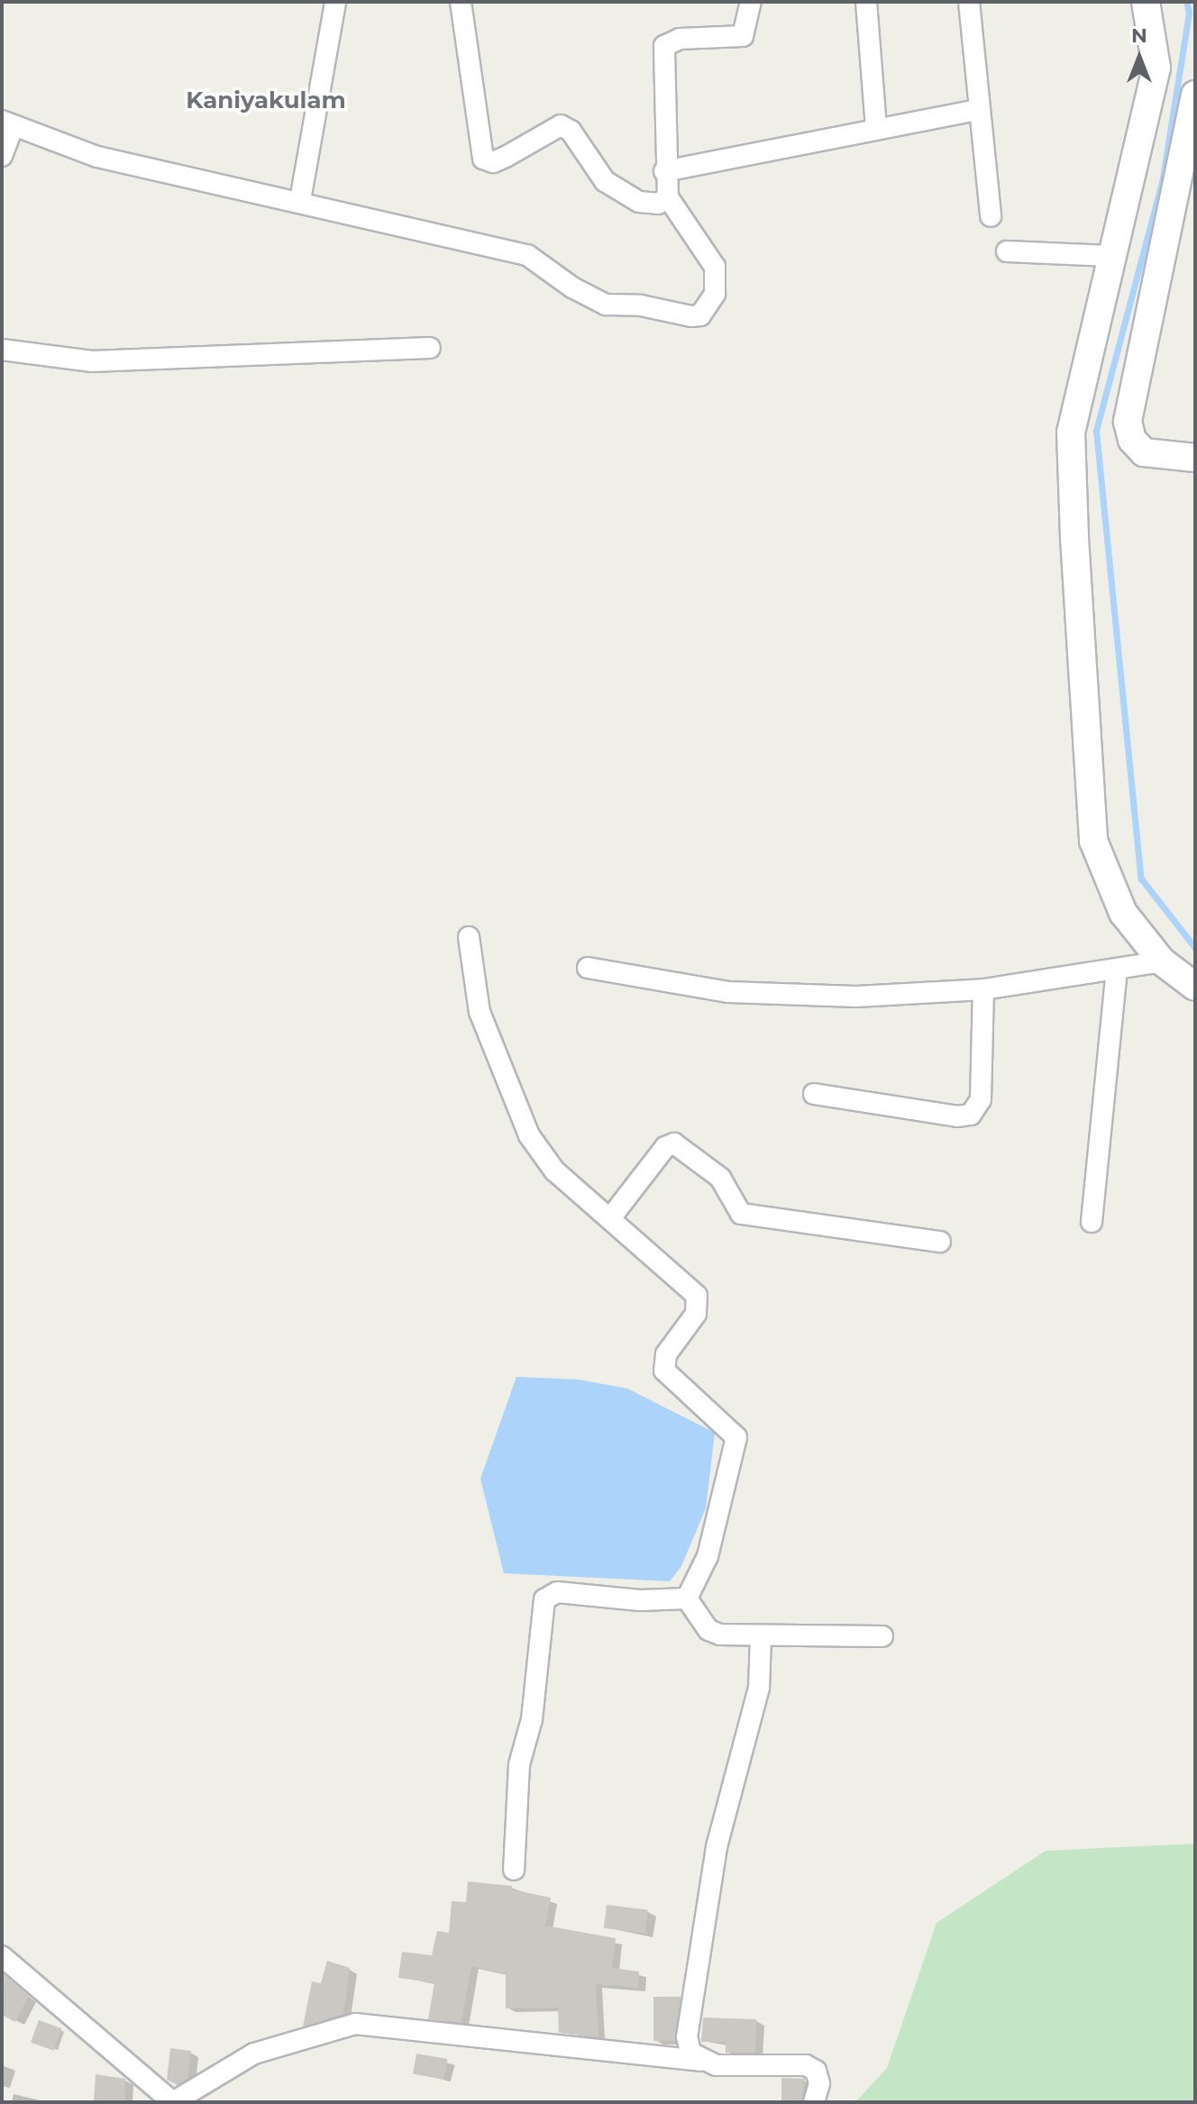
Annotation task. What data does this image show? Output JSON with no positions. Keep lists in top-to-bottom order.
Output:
{
  "districts": ["Kaniyakulam"],
  "north": "top"
}
